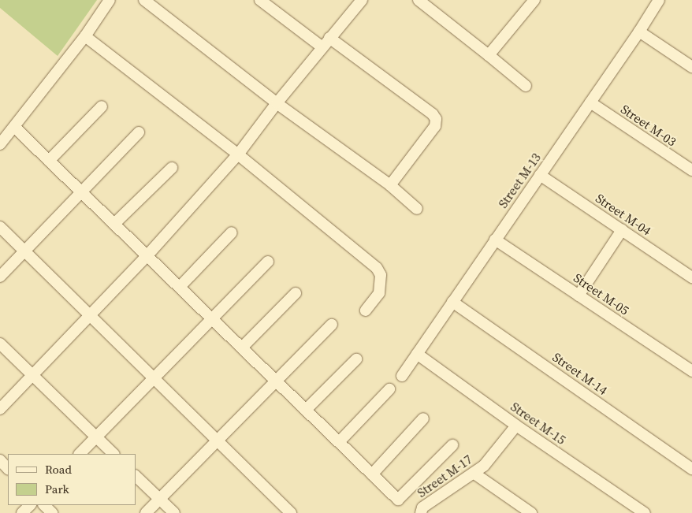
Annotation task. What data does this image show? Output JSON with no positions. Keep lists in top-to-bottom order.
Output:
{
  "streets": {
    "street": [
      "Street M-03",
      "Street M-13",
      "Street M-04",
      "Street M-05",
      "Street M-14",
      "Street M-15",
      "Street M-17"
    ]
  },
  "crossings": [
    ["Street M-03", "Street M-13"],
    ["Street M-13", "Street M-04"],
    ["Street M-13", "Street M-05"],
    ["Street M-13", "Street M-14"],
    ["Street M-13", "Street M-15"],
    ["Street M-15", "Street M-17"]
  ],
  "legend": ["Road", "Park"]
}
